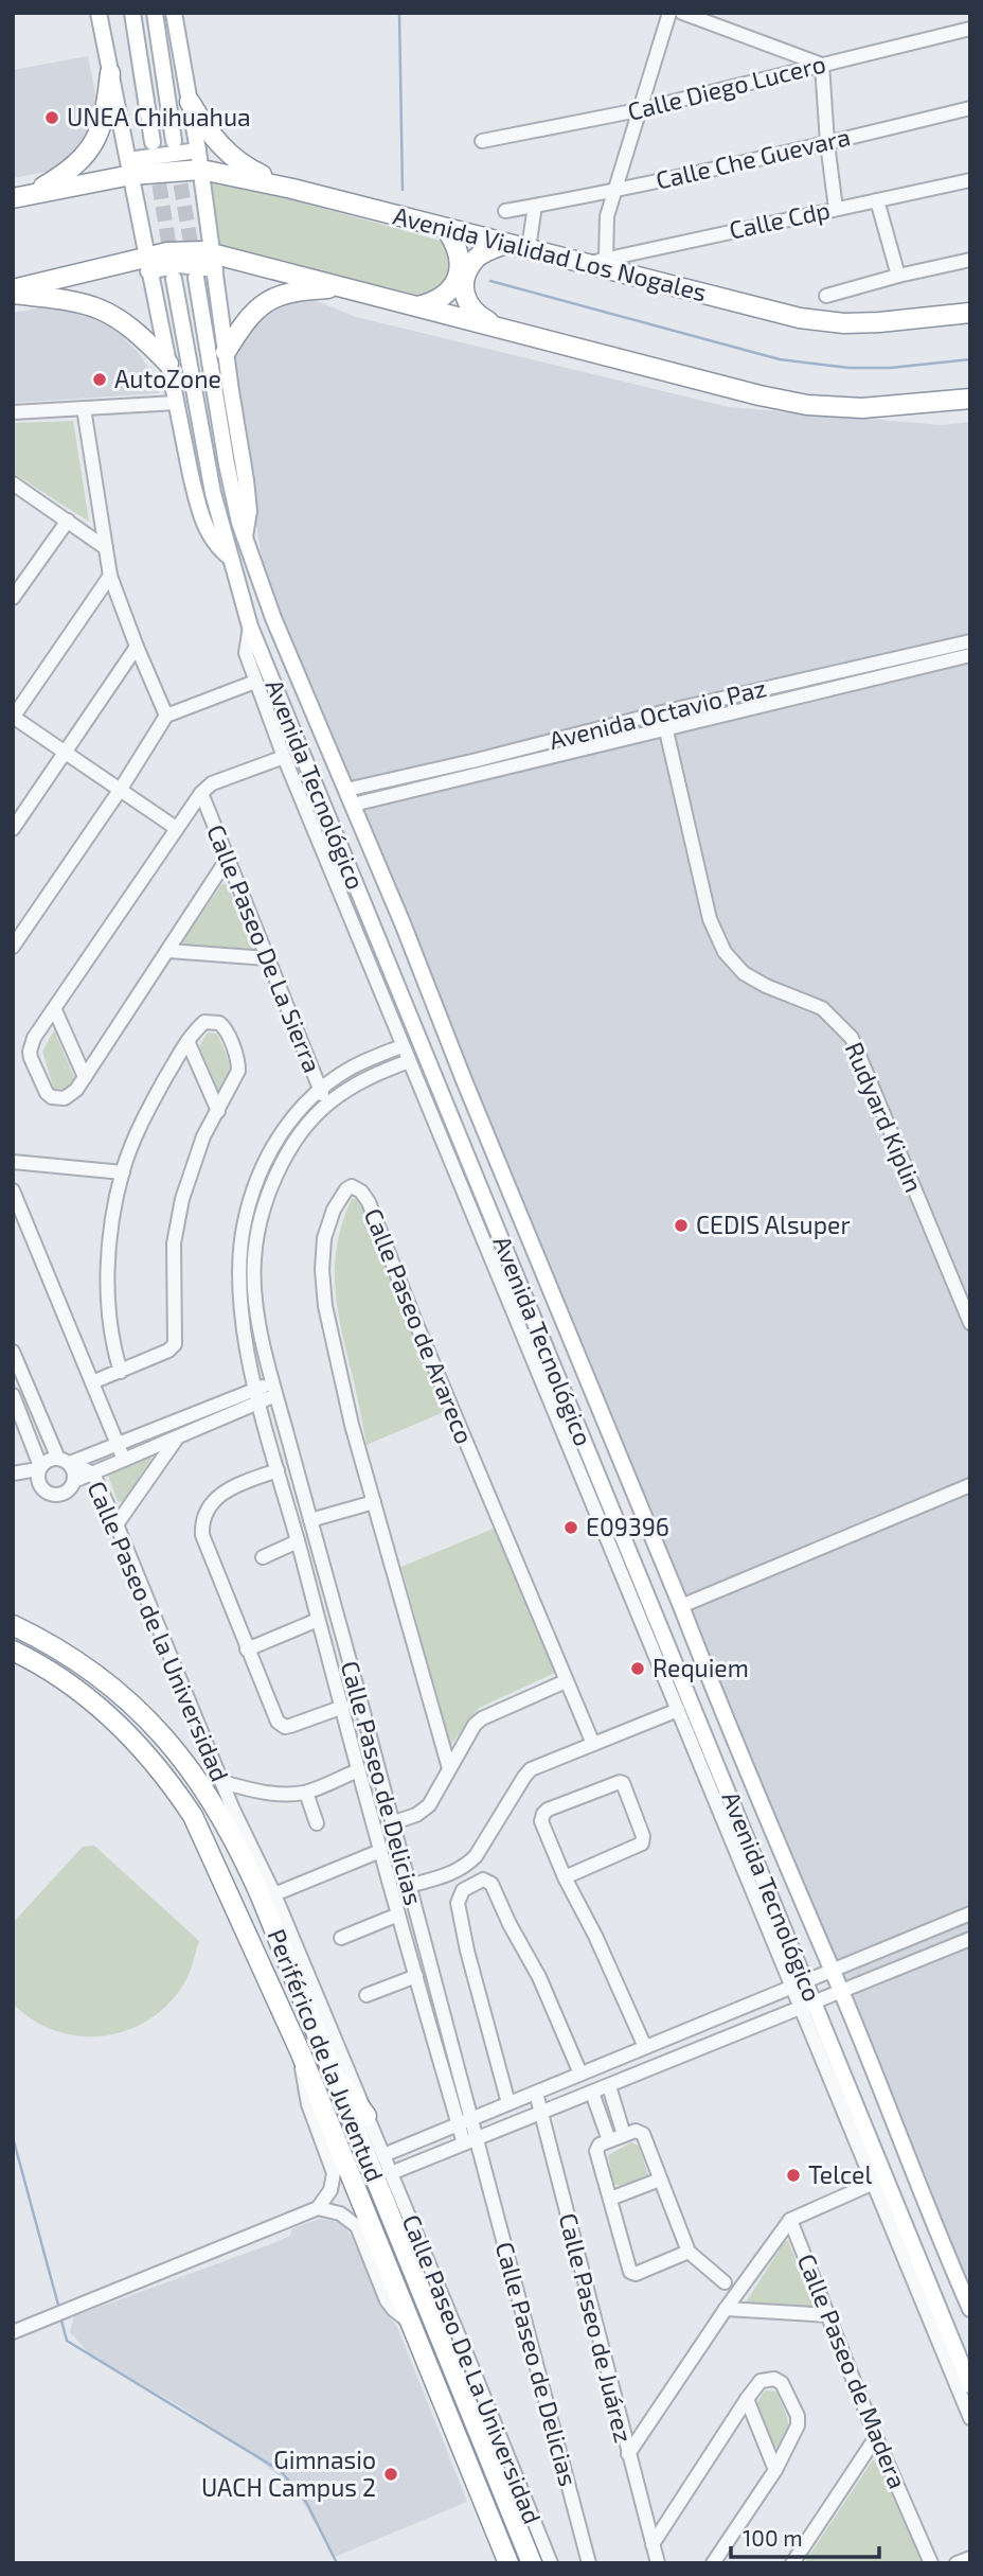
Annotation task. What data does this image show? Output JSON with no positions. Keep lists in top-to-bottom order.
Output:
{
  "streets": {
    "highway": ["Avenida Vialidad Los Nogales", "Periférico de la Juventud"],
    "main road": ["Avenida Tecnológico"],
    "street": [
      "Calle Diego Lucero",
      "Calle Che Guevara",
      "Calle Cdp",
      "Avenida Octavio Paz",
      "Calle Paseo De La Sierra",
      "Rudyard Kiplin",
      "Calle Paseo de Arareco",
      "Calle Paseo de la Universidad",
      "Calle Paseo de Delicias",
      "Calle Paseo de Juárez",
      "Calle Paseo De La Universidad",
      "Calle Paseo de Madera"
    ]
  },
  "crossings": [
    ["Calle Cdp", "Avenida Vialidad Los Nogales"],
    ["Avenida Octavio Paz", "Avenida Tecnológico"],
    ["Avenida Octavio Paz", "Rudyard Kiplin"],
    ["Calle Paseo De La Sierra", "Calle Paseo de Delicias"],
    ["Calle Paseo de la Universidad", "Calle Paseo De La Universidad"]
  ],
  "places": [
    "UNEA Chihuahua",
    "AutoZone",
    "CEDIS Alsuper",
    "E09396",
    "Requiem",
    "Telcel",
    "Gimnasio UACH Campus 2"
  ],
  "scale_bar": "100 m"
}
